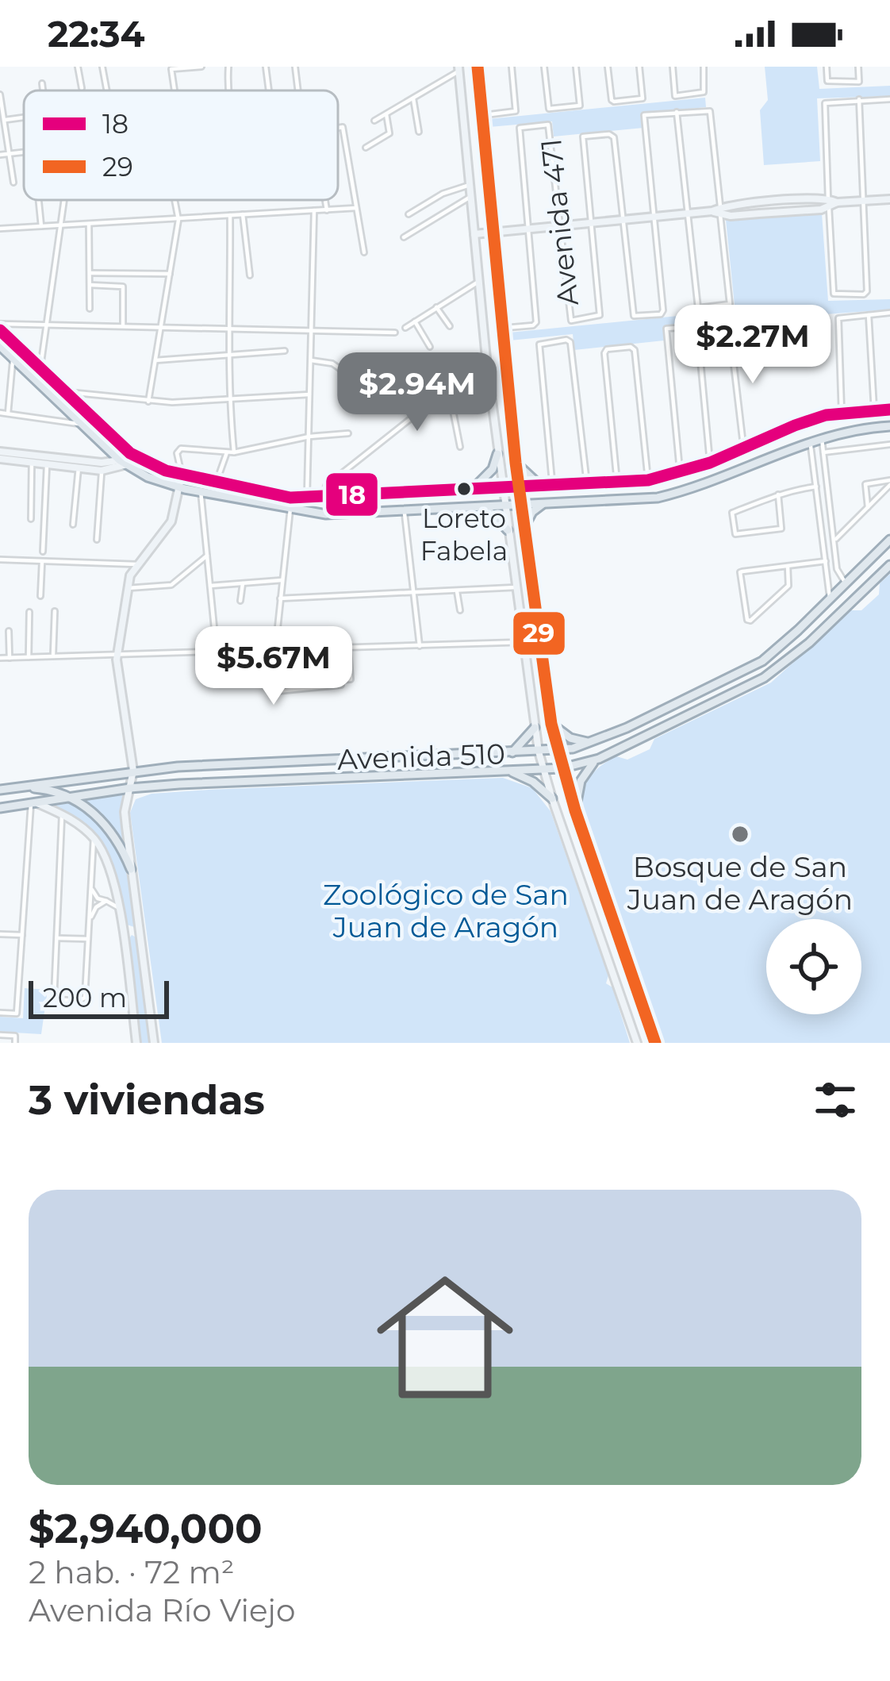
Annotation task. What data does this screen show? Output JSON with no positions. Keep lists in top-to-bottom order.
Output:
{
  "streets": {
    "main road": ["Avenida 510"],
    "street": ["Avenida 471"]
  },
  "parks": ["Zoológico de San Juan de Aragón"],
  "places": ["Loreto Fabela", "Bosque de San Juan de Aragón"],
  "lines": ["transit line 29", "transit line 18"],
  "legend": ["18", "29"],
  "scale_bar": "200 m",
  "page": {
    "status": "22:34",
    "price": ["$2.27M", "$2.94M", "$5.67M"],
    "scale": "200 m",
    "heading": "3 viviendas",
    "list": [
      {
        "name": "$2,940,000",
        "note": "2 hab. · 72 m² · Avenida Río Viejo"
      }
    ]
  }
}
